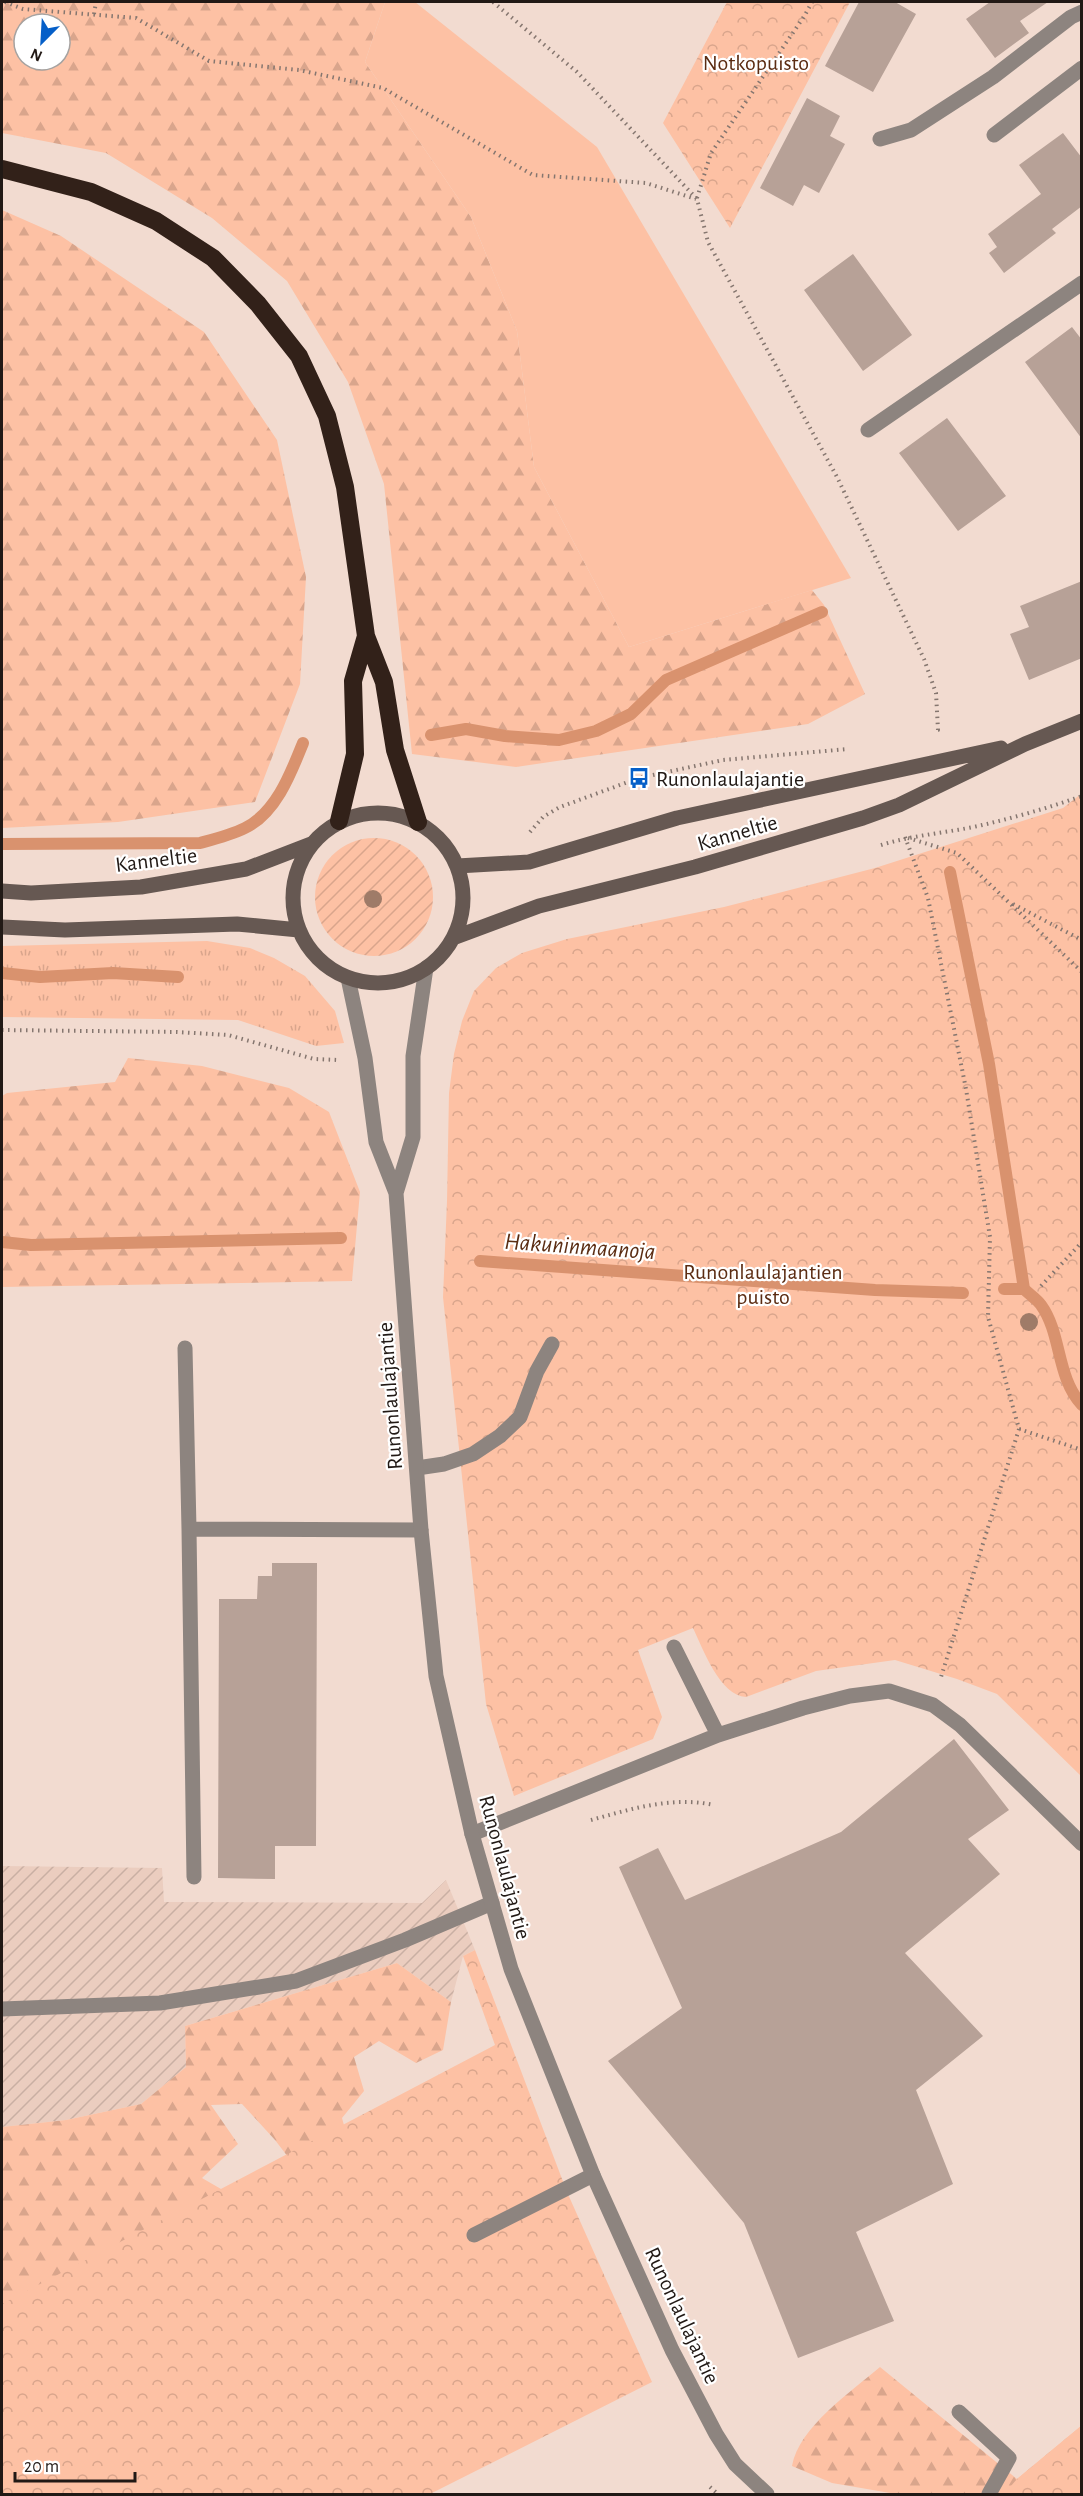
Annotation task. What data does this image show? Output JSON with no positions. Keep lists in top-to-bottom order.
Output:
{
  "streets": {
    "main road": ["Kanneltie"],
    "street": ["Runonlaulajantie"]
  },
  "crossings": [
    ["Kanneltie", "Runonlaulajantie"]
  ],
  "water": ["Hakuninmaanoja"],
  "parks": ["Notkopuisto", "Runonlaulajantien puisto"],
  "places": {
    "bus stop": ["Runonlaulajantie"]
  },
  "scale_bar": "20 m",
  "north": "bottom left"
}
